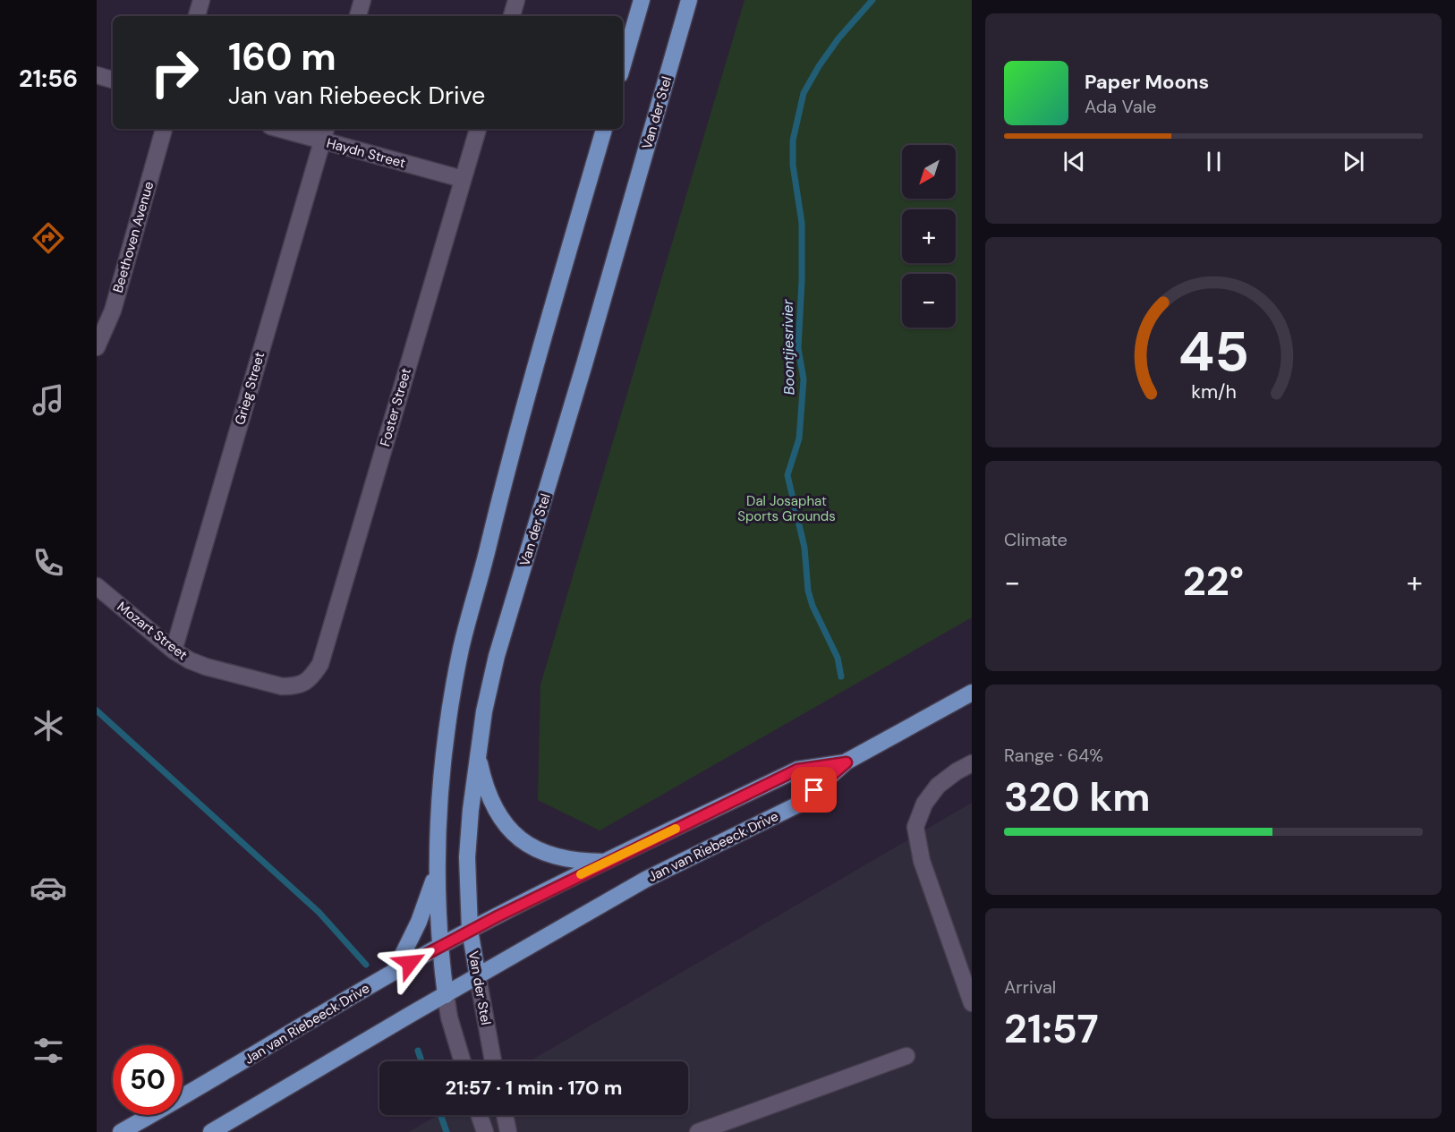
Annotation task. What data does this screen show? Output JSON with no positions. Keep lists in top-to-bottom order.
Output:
{
  "streets": {
    "main road": ["Van der Stel", "Jan van Riebeeck Drive"],
    "street": [
      "Haydn Street",
      "Beethoven Avenue",
      "Grieg Street",
      "Foster Street",
      "Mozart Street"
    ]
  },
  "crossings": [
    ["Van der Stel", "Jan van Riebeeck Drive"],
    ["Haydn Street", "Grieg Street"],
    ["Haydn Street", "Foster Street"],
    ["Grieg Street", "Mozart Street"],
    ["Foster Street", "Mozart Street"]
  ],
  "water": ["Boontjiesrivier"],
  "parks": ["Dal Josaphat Sports Grounds"],
  "north": "bottom left",
  "page": {
    "tabs": "21:56",
    "turn": ["160 m", "Jan van Riebeeck Drive"],
    "song": ["Paper Moons", "Ada Vale"],
    "map_buttons": ["+", "−"],
    "tile": [
      "Climate",
      ["Range · 64%", "320 km"],
      ["Arrival", "21:57"]
    ],
    "heat": ["−", "22°", "+"],
    "limit": "50",
    "trip": "21:57 · 1 min · 170 m",
    "gauge": ["45", "km/h"]
  }
}
